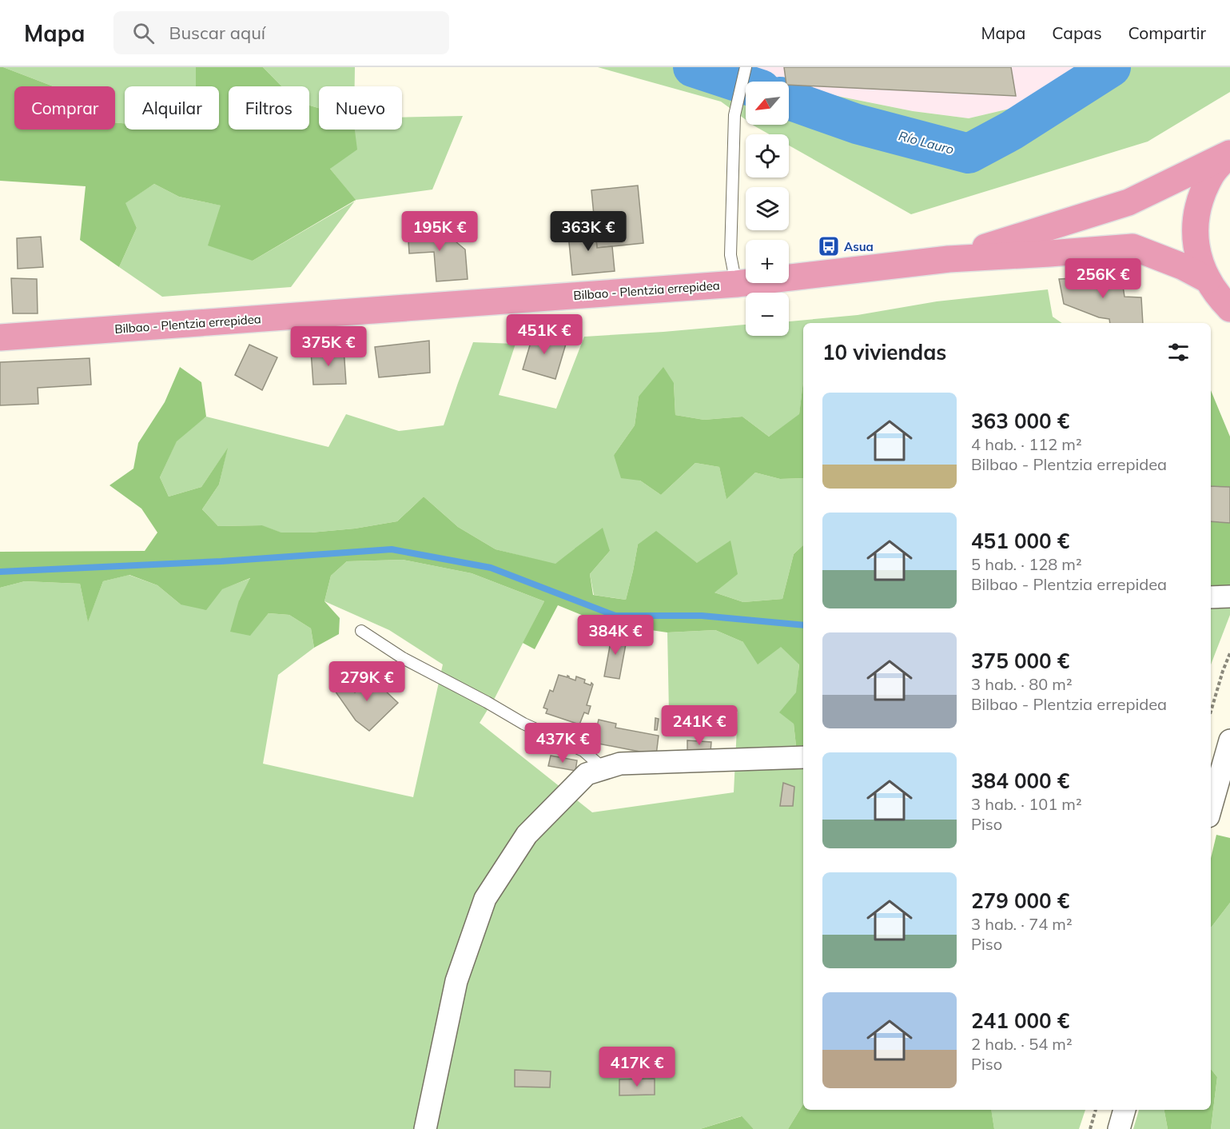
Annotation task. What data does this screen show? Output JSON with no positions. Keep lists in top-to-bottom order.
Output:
{
  "streets": {
    "main road": ["Bilbao - Plentzia errepidea"]
  },
  "water": ["Río Lauro"],
  "places": {
    "bus stop": ["Asua"]
  },
  "north": "bottom left",
  "page": {
    "header": "Mapa",
    "search": "Buscar aquí",
    "nav": ["Mapa", "Capas", "Compartir"],
    "map_buttons": ["+", "−"],
    "chip": [
      "Comprar",
      "Alquilar",
      "Filtros",
      "Nuevo"
    ],
    "price": [
      "195K €",
      "363K €",
      "256K €",
      "451K €",
      "375K €",
      "384K €",
      "279K €",
      "241K €",
      "437K €",
      "417K €"
    ],
    "heading": "10 viviendas",
    "list": [
      {
        "name": "363 000 €",
        "note": "4 hab. · 112 m² · Bilbao - Plentzia errepidea"
      },
      {
        "name": "451 000 €",
        "note": "5 hab. · 128 m² · Bilbao - Plentzia errepidea"
      },
      {
        "name": "375 000 €",
        "note": "3 hab. · 80 m² · Bilbao - Plentzia errepidea"
      },
      {
        "name": "384 000 €",
        "note": "3 hab. · 101 m² · Piso"
      },
      {
        "name": "279 000 €",
        "note": "3 hab. · 74 m² · Piso"
      },
      {
        "name": "241 000 €",
        "note": "2 hab. · 54 m² · Piso"
      }
    ]
  }
}
